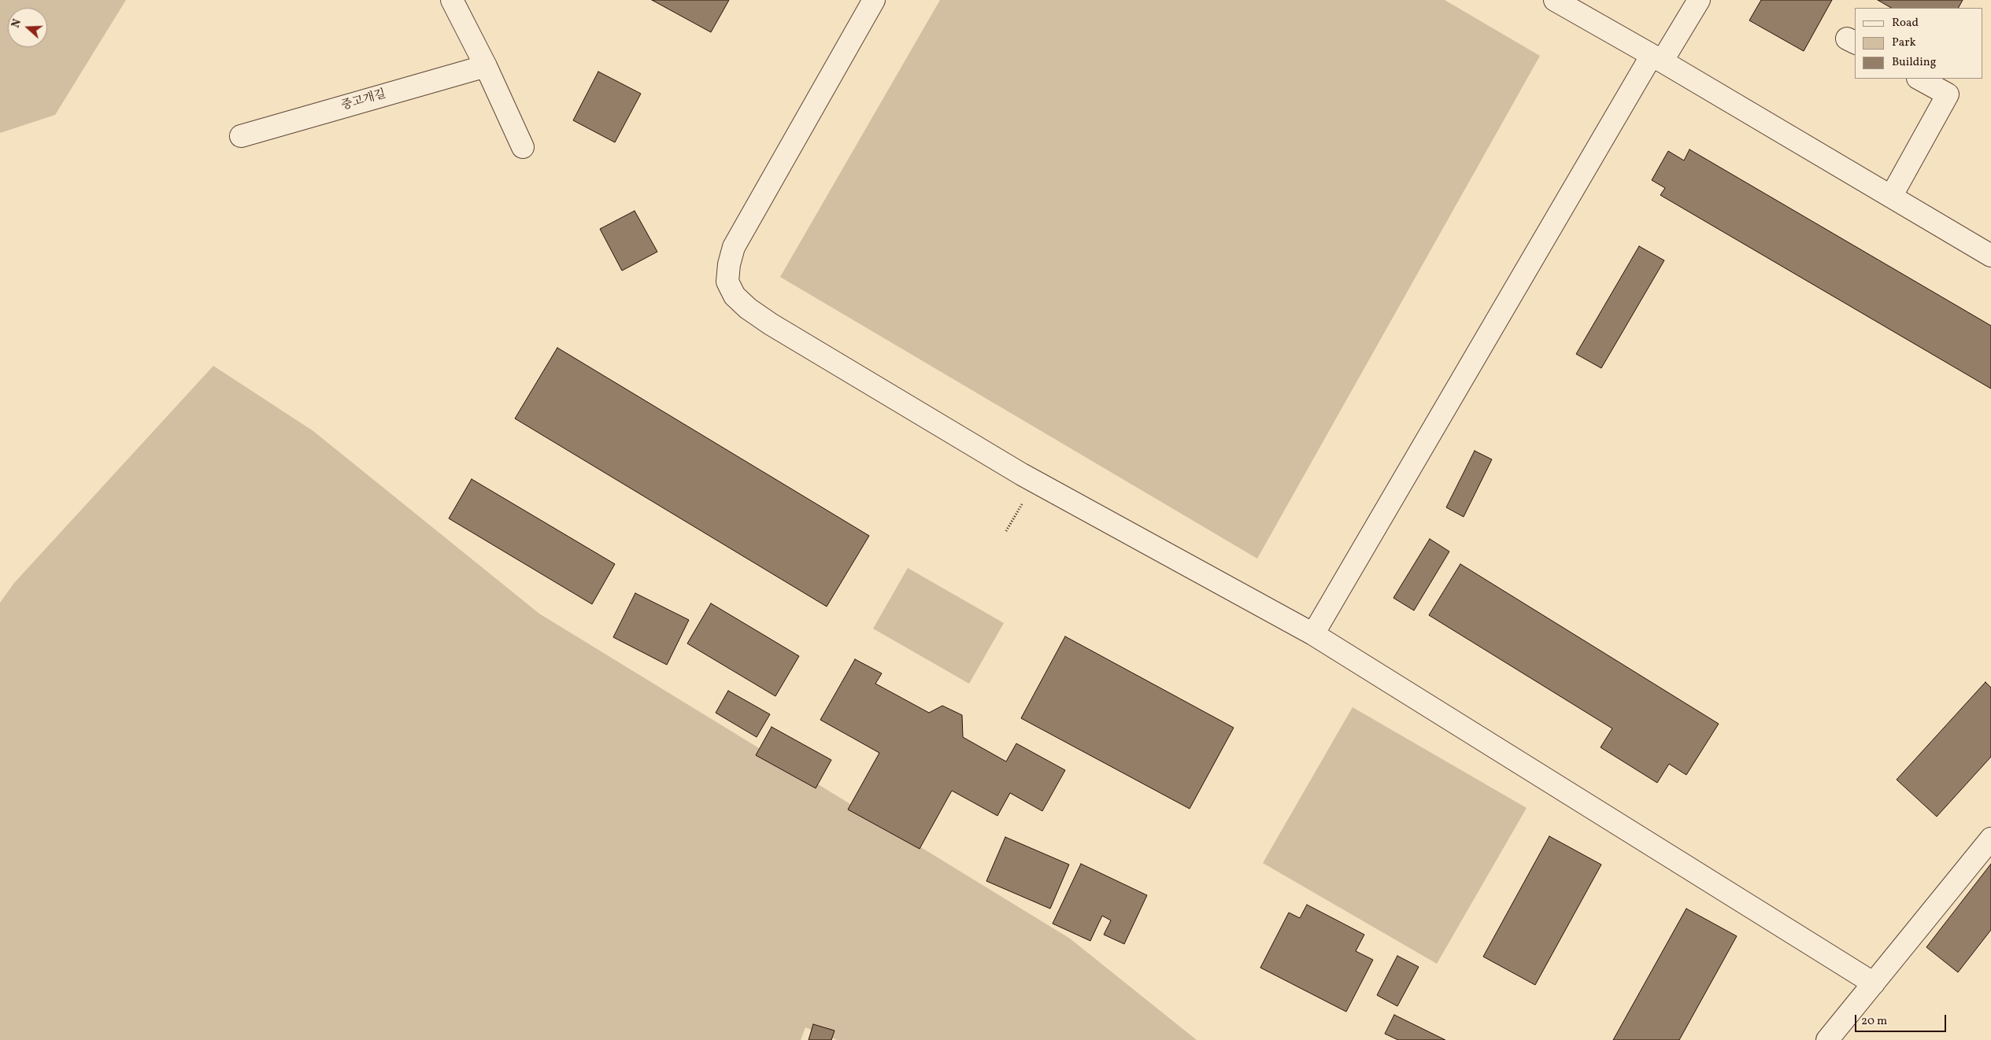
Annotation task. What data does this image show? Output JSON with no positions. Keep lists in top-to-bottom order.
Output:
{
  "streets": {
    "street": ["중고개길"]
  },
  "legend": ["Road", "Park", "Building"],
  "scale_bar": "20 m",
  "north": "left"
}
